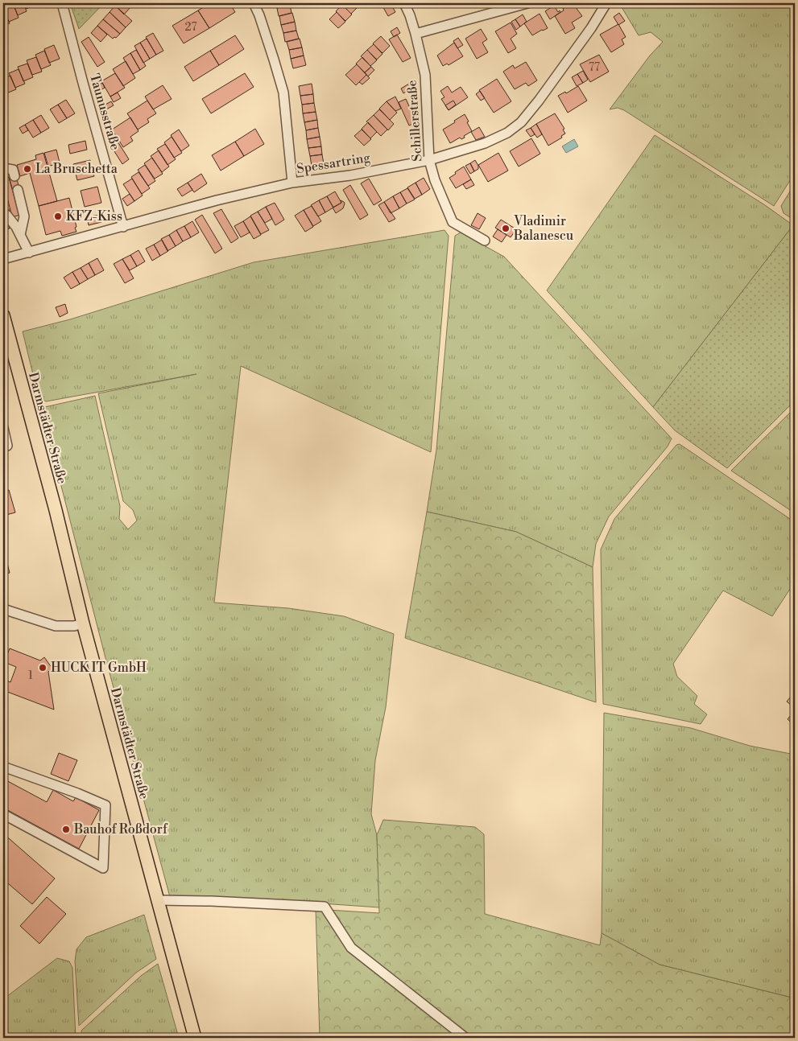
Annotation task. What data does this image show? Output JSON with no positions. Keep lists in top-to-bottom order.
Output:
{
  "streets": {
    "main road": ["Darmstädter Straße"],
    "street": ["Taunusstraße", "Schillerstraße", "Spessartring"]
  },
  "crossings": [
    ["Taunusstraße", "Spessartring"],
    ["Schillerstraße", "Spessartring"]
  ],
  "places": [
    "La Bruschetta",
    "KFZ-Kiss",
    "Vladimir Balanescu",
    "HUCK IT GmbH",
    "Bauhof Roßdorf"
  ],
  "house_numbers": ["27", "77", "1"]
}
